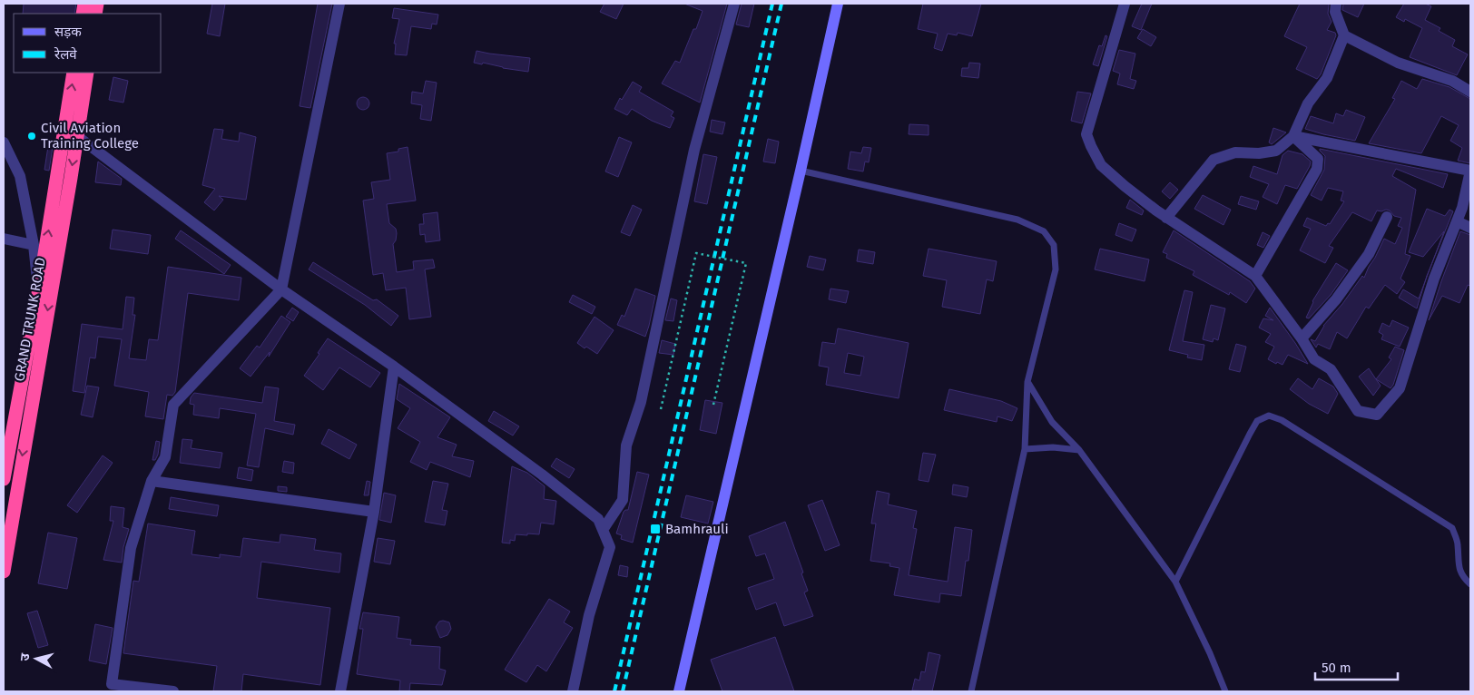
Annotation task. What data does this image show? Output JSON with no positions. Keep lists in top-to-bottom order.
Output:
{
  "streets": {
    "highway": ["GRAND TRUNK ROAD"]
  },
  "places": {
    "other": ["Civil Aviation Training College"],
    "transit": ["Bamhrauli"]
  },
  "legend": ["सड़क", "रेलवे"],
  "scale_bar": "50 m",
  "north": "left"
}
